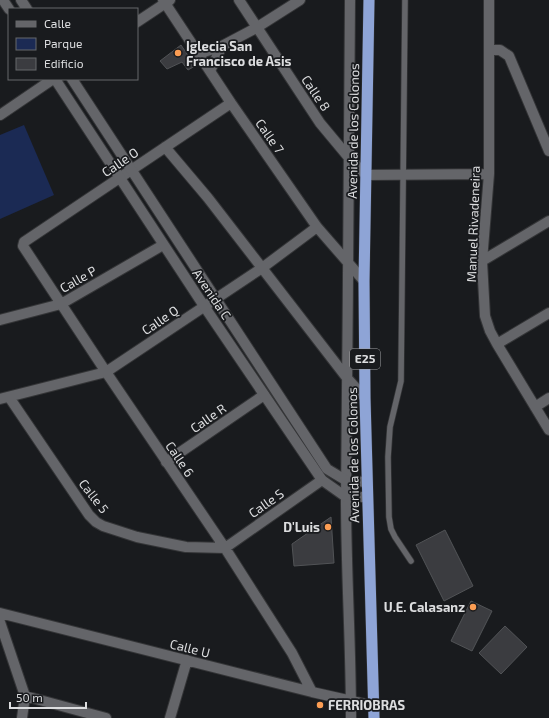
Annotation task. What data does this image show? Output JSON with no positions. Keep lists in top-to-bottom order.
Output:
{
  "streets": {
    "highway": ["Avenida de los Colonos", "E25"],
    "street": [
      "Calle 8",
      "Calle 7",
      "Calle O",
      "Manuel Rivadeneira",
      "Calle P",
      "Avenida C",
      "Calle Q",
      "Calle R",
      "Calle 6",
      "Calle 5",
      "Calle S",
      "Calle U"
    ]
  },
  "crossings": [
    ["Calle 8", "Avenida de los Colonos"],
    ["Avenida de los Colonos", "Calle 7"],
    ["Avenida de los Colonos", "Avenida C"],
    ["Avenida de los Colonos", "Calle U"],
    ["Calle 7", "Calle O"],
    ["Calle 7", "Calle Q"],
    ["Calle O", "Avenida C"],
    ["Calle O", "Calle 6"],
    ["Calle P", "Avenida C"],
    ["Calle P", "Calle 6"],
    ["Avenida C", "Calle Q"],
    ["Avenida C", "Calle R"],
    ["Avenida C", "Calle S"],
    ["Calle Q", "Calle 6"],
    ["Calle Q", "Calle 5"],
    ["Calle R", "Calle 6"],
    ["Calle 6", "Calle 5"],
    ["Calle 6", "Calle S"],
    ["Calle 6", "Calle U"],
    ["Calle 5", "Calle S"]
  ],
  "places": [
    "Iglecia San Francisco de Asis",
    "D'Luis",
    "U.E. Calasanz",
    "FERRIOBRAS"
  ],
  "legend": ["Calle", "Parque", "Edificio"],
  "scale_bar": "50 m"
}
